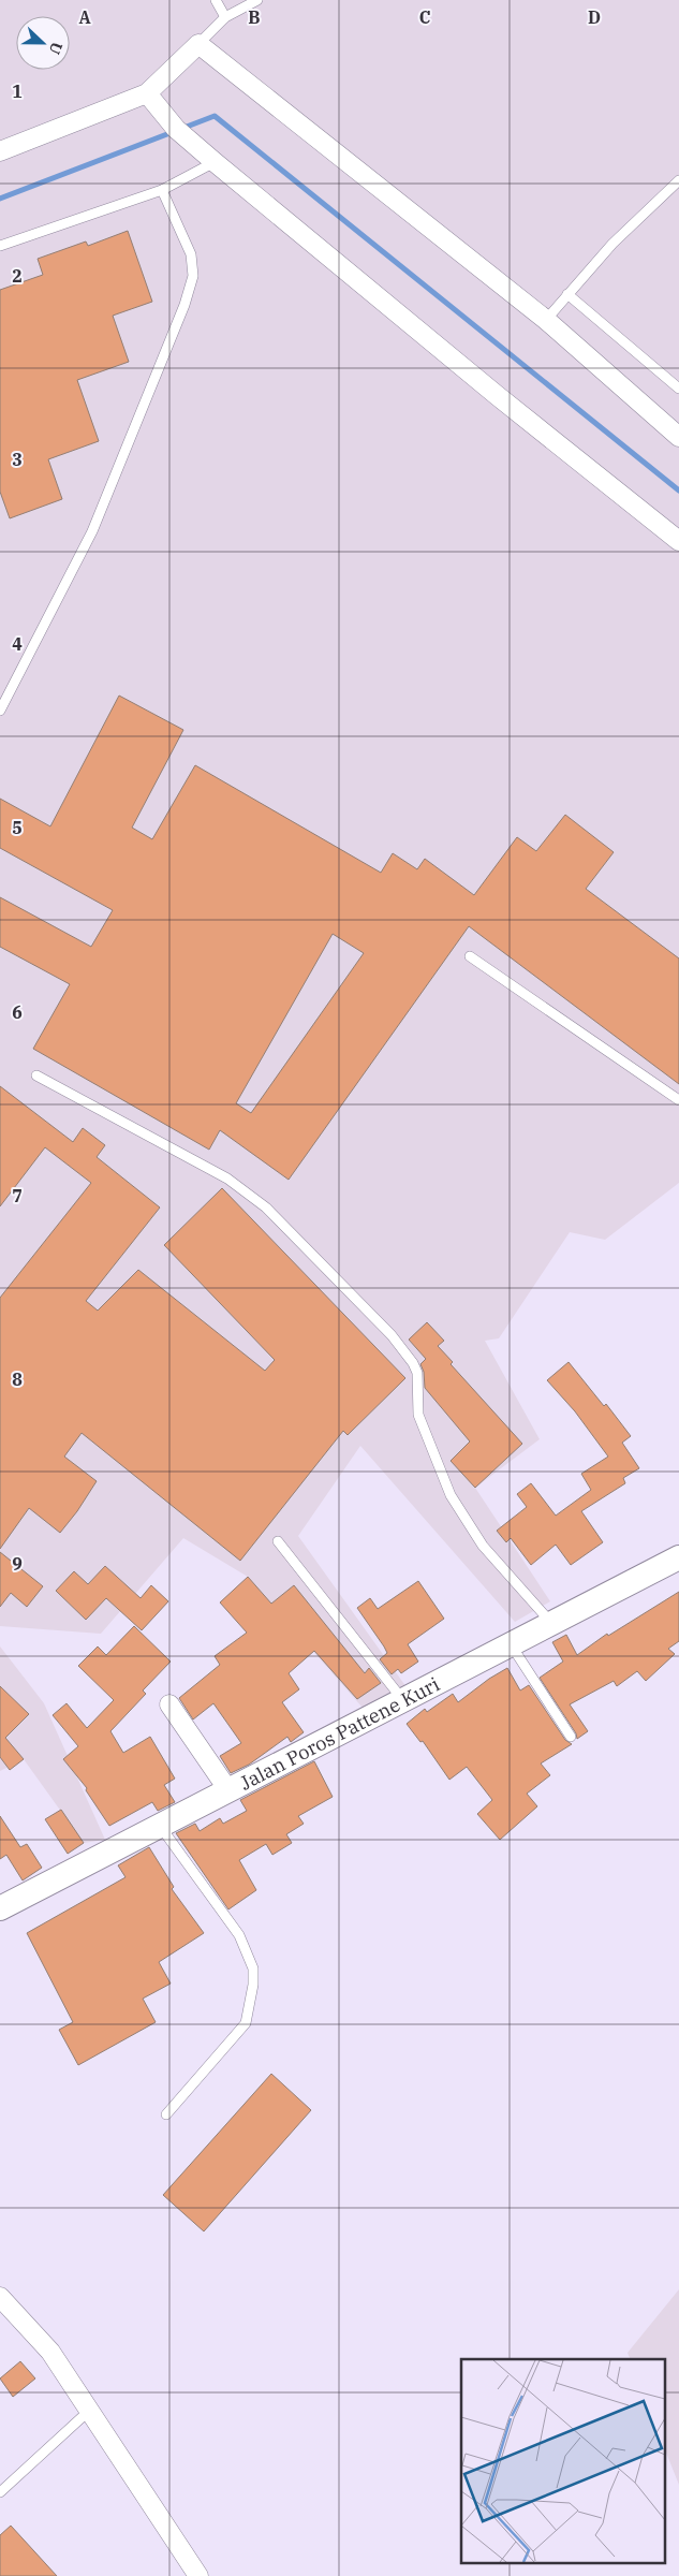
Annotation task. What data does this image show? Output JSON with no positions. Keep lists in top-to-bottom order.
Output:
{
  "streets": {
    "street": ["Jalan Poros Pattene Kuri"]
  },
  "north": "right",
  "grid": {
    "columns": [
      "A",
      "B",
      "C",
      "D"
    ],
    "rows": [
      "1",
      "2",
      "3",
      "4",
      "5",
      "6",
      "7",
      "8",
      "9"
    ]
  }
}
